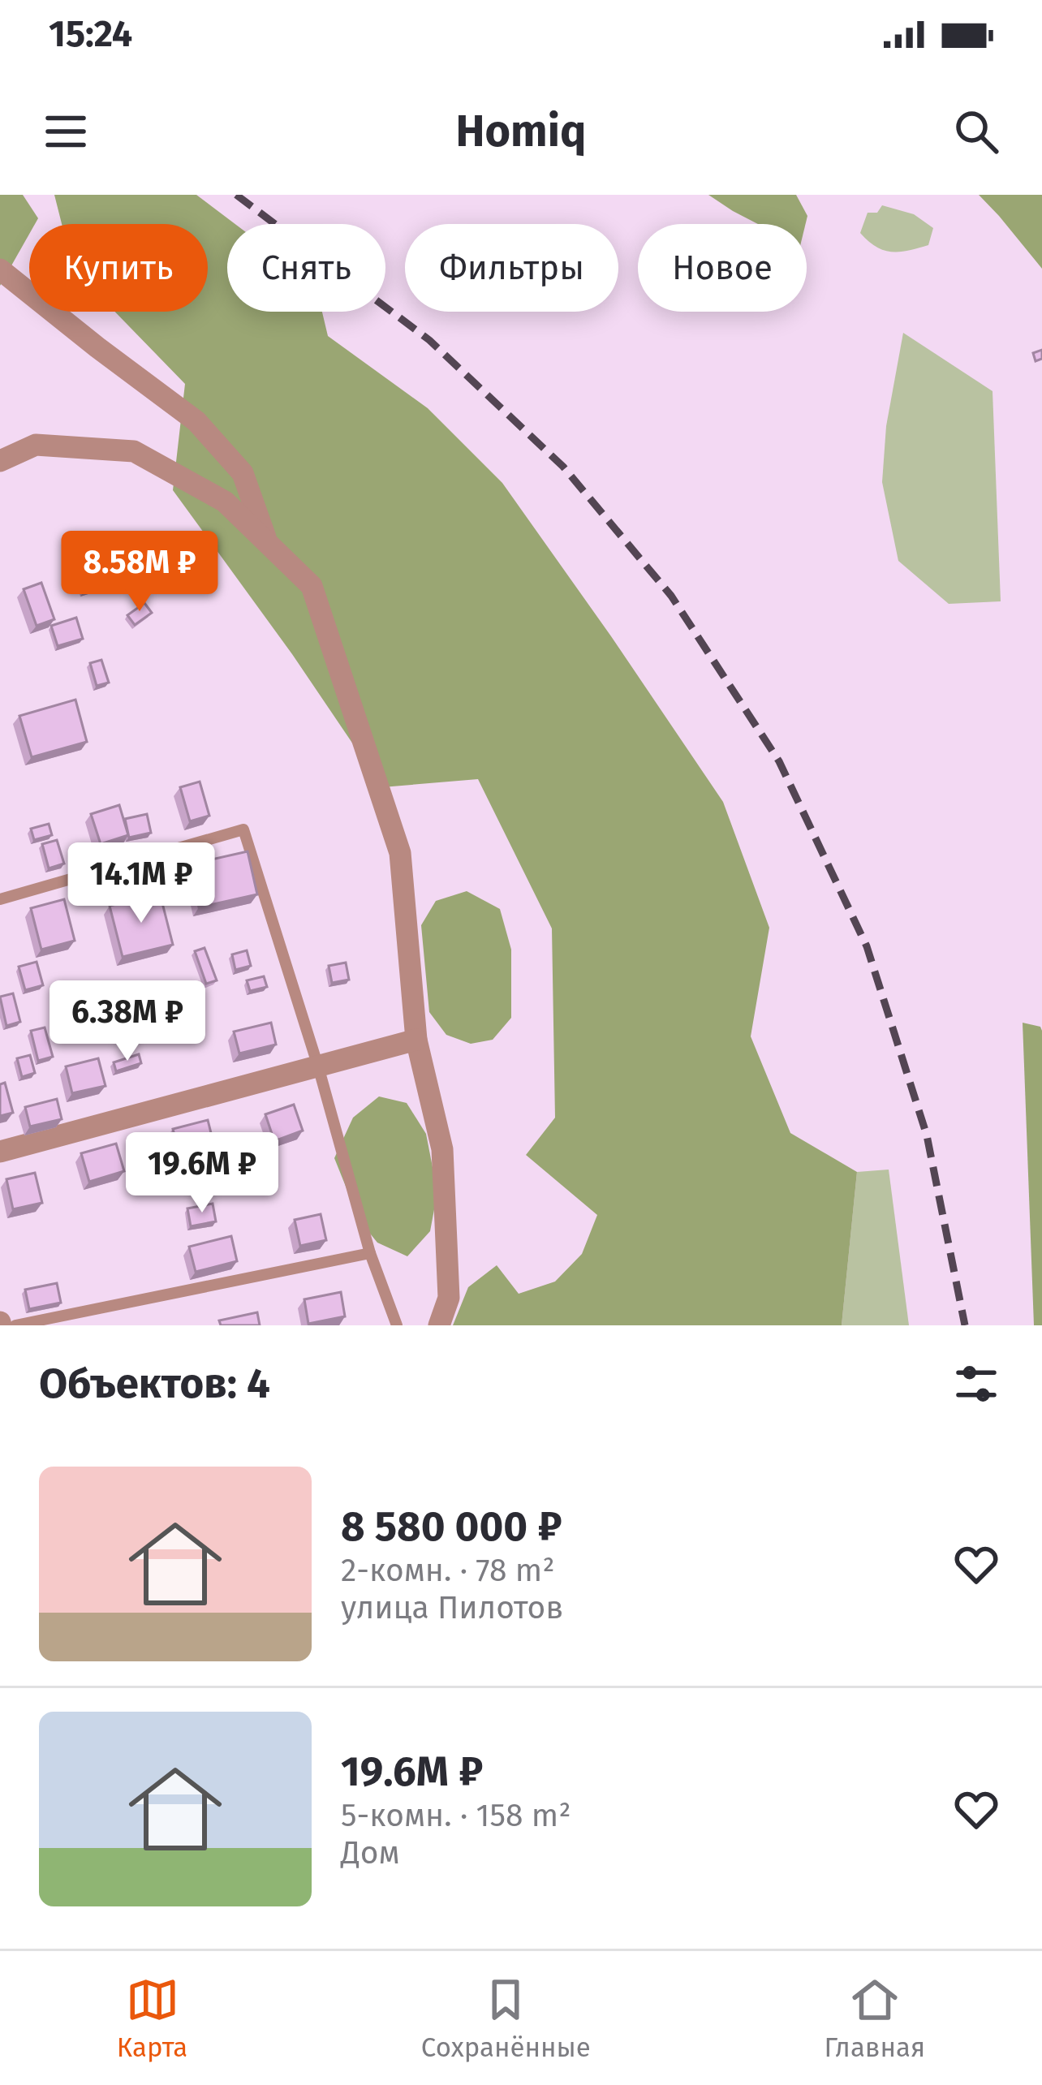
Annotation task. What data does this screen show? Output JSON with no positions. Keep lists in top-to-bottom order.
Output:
{
  "page": {
    "status": "15:24",
    "header": "Homiq",
    "chip": [
      "Купить",
      "Снять",
      "Фильтры",
      "Новое"
    ],
    "price": [
      "8.58M ₽",
      "14.1M ₽",
      "6.38M ₽",
      "19.6M ₽"
    ],
    "heading": "Объектов: 4",
    "list": [
      {
        "name": "8 580 000 ₽",
        "note": "2-комн. · 78 m² · улица Пилотов"
      },
      {
        "name": "19.6M ₽",
        "note": "5-комн. · 158 m² · Дом"
      }
    ],
    "tabs": ["Карта", "Сохранённые", "Главная"]
  }
}
